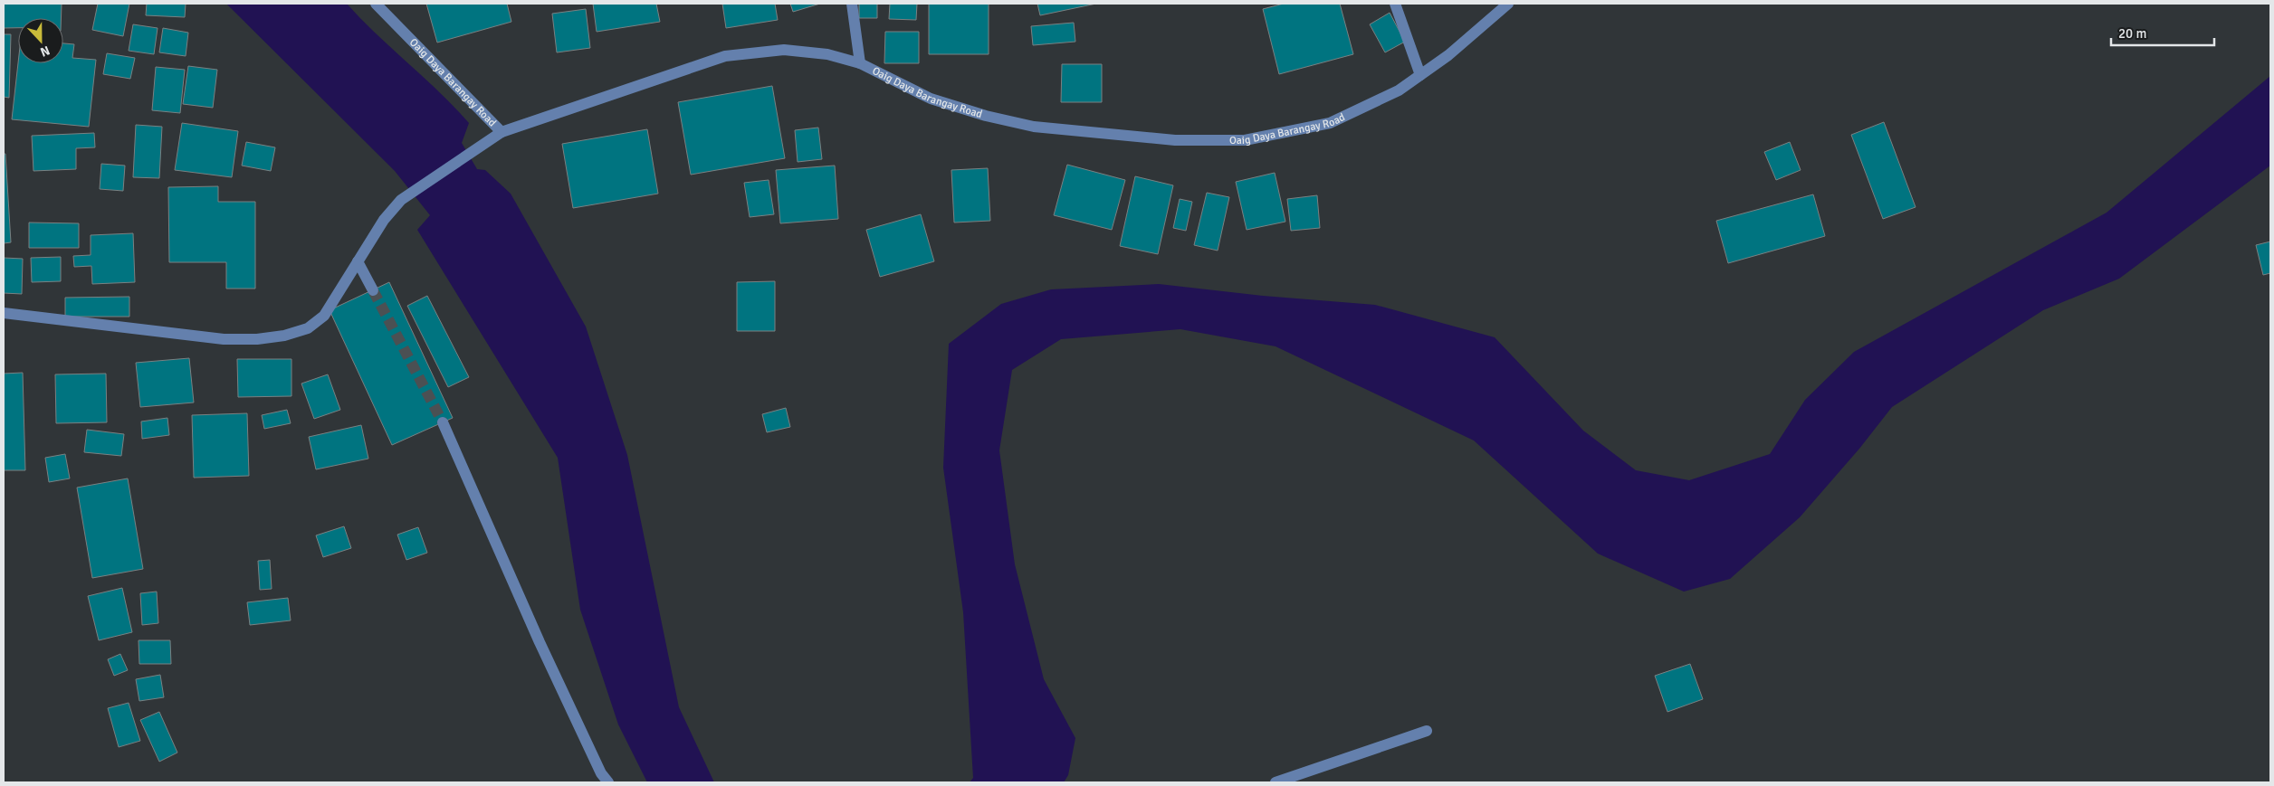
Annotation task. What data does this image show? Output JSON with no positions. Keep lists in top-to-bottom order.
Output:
{
  "streets": {
    "street": ["Oaig Daya Barangay Road"]
  },
  "scale_bar": "20 m",
  "north": "bottom"
}
